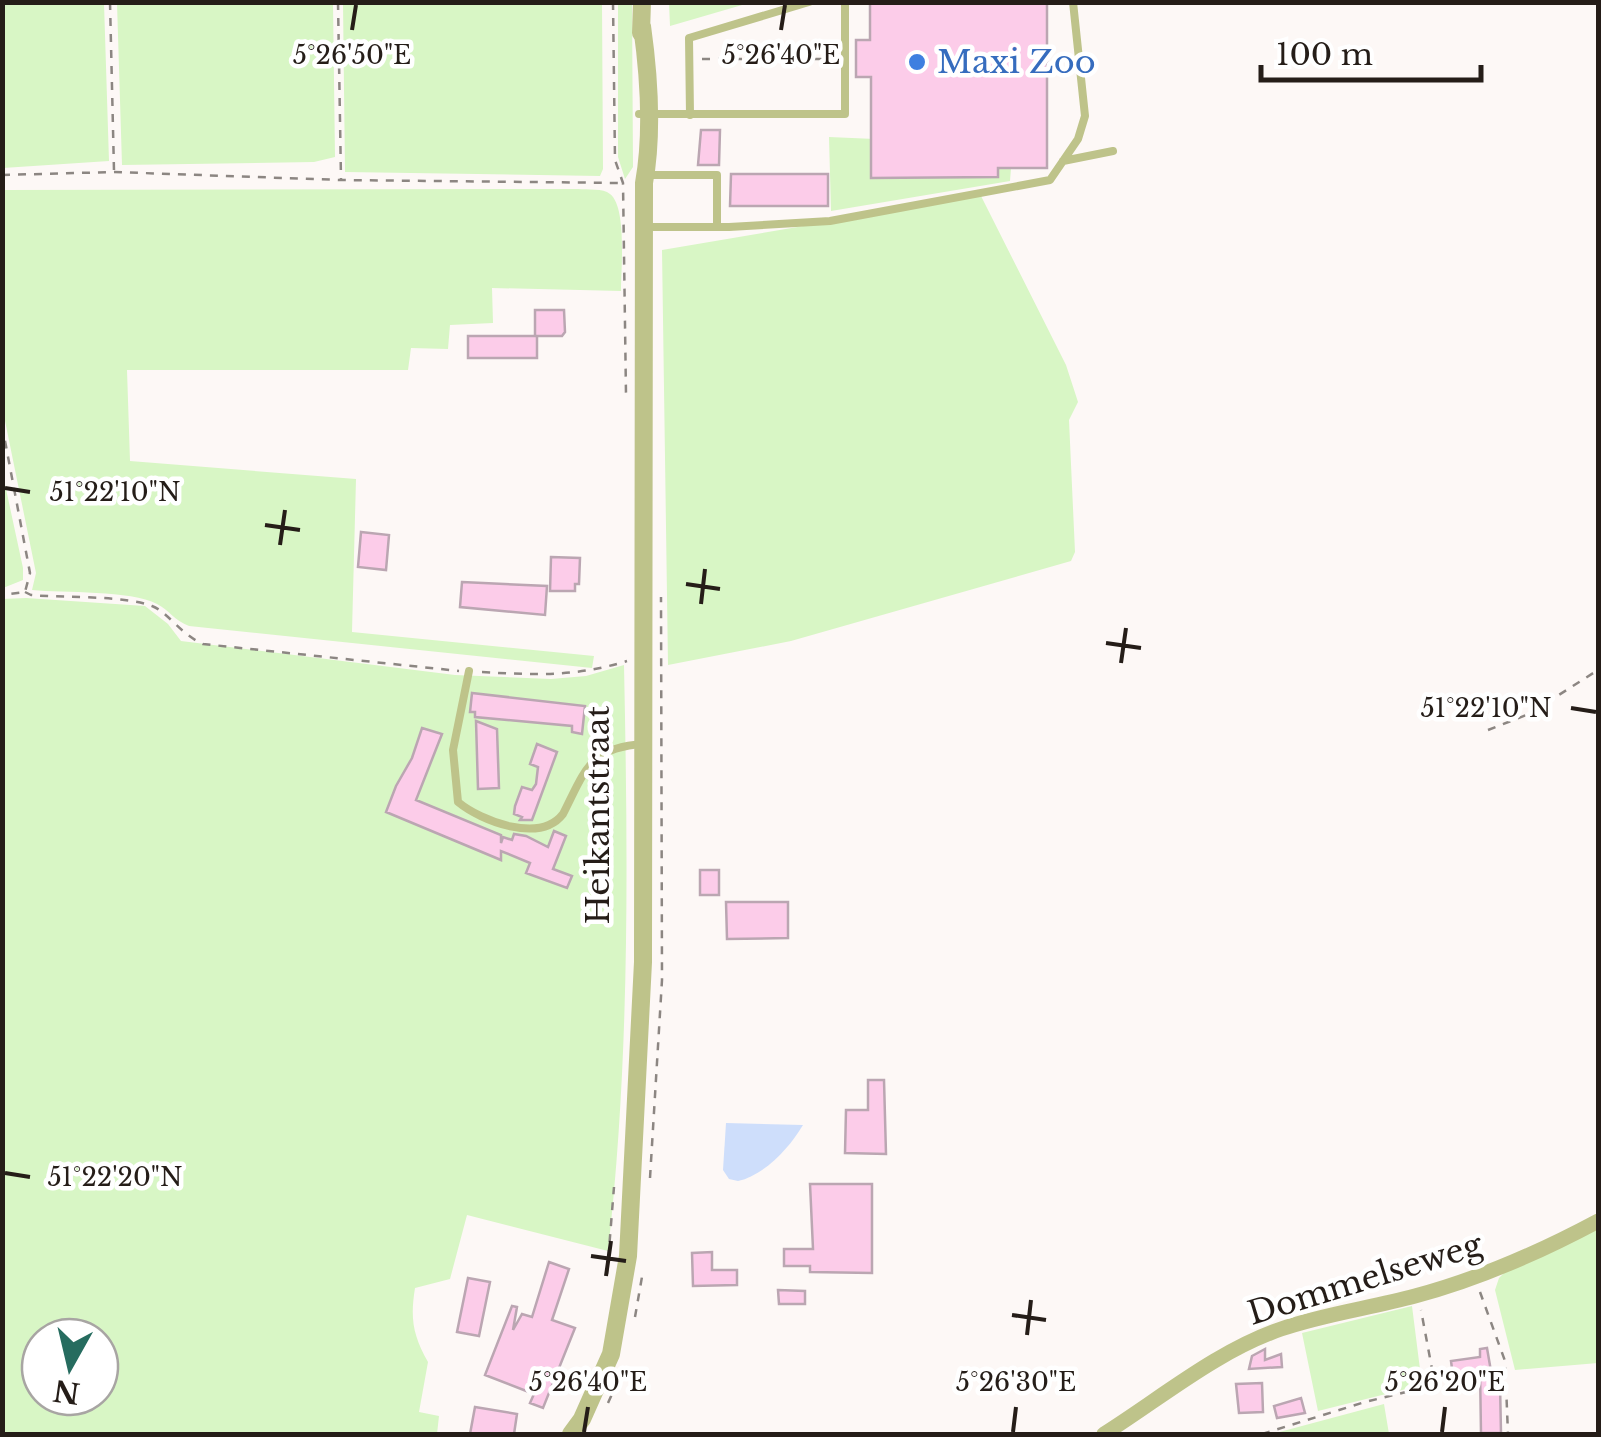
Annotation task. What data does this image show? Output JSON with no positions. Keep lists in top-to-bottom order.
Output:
{
  "streets": {
    "street": ["Heikantstraat", "Dommelseweg"]
  },
  "places": ["Maxi Zoo"],
  "scale_bar": "100 m",
  "north": "bottom",
  "coordinates": [
    "5°26'50\"E",
    "5°26'40\"E",
    "51°22'10\"N",
    "51°22'20\"N",
    "5°26'30\"E",
    "5°26'20\"E"
  ]
}
